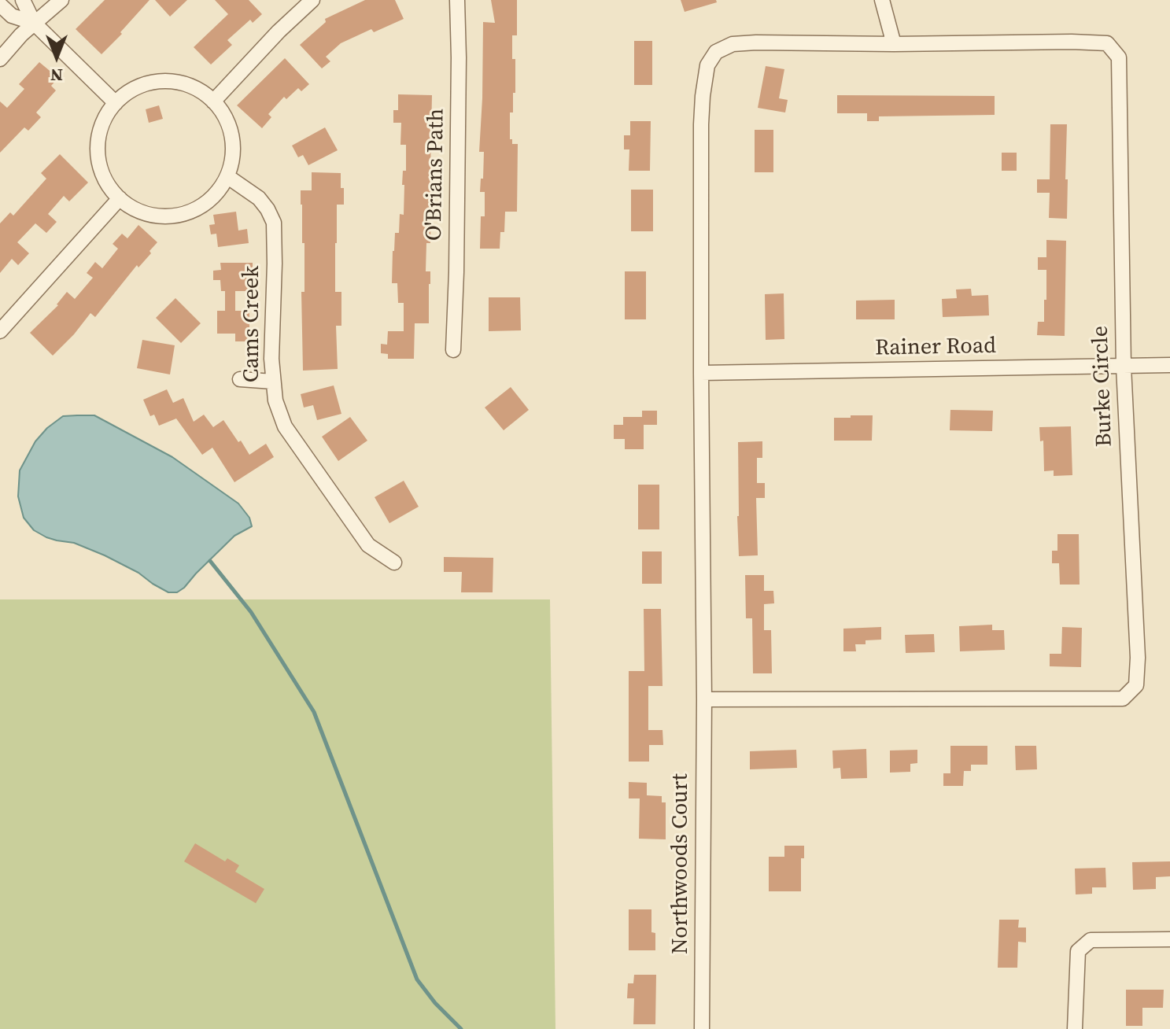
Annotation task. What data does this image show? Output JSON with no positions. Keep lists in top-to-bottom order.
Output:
{
  "streets": {
    "street": [
      "O'Brians Path",
      "Cams Creek",
      "Rainer Road",
      "Burke Circle",
      "Northwoods Court"
    ]
  },
  "crossings": [
    ["Rainer Road", "Burke Circle"],
    ["Burke Circle", "Northwoods Court"]
  ],
  "north": "bottom"
}
